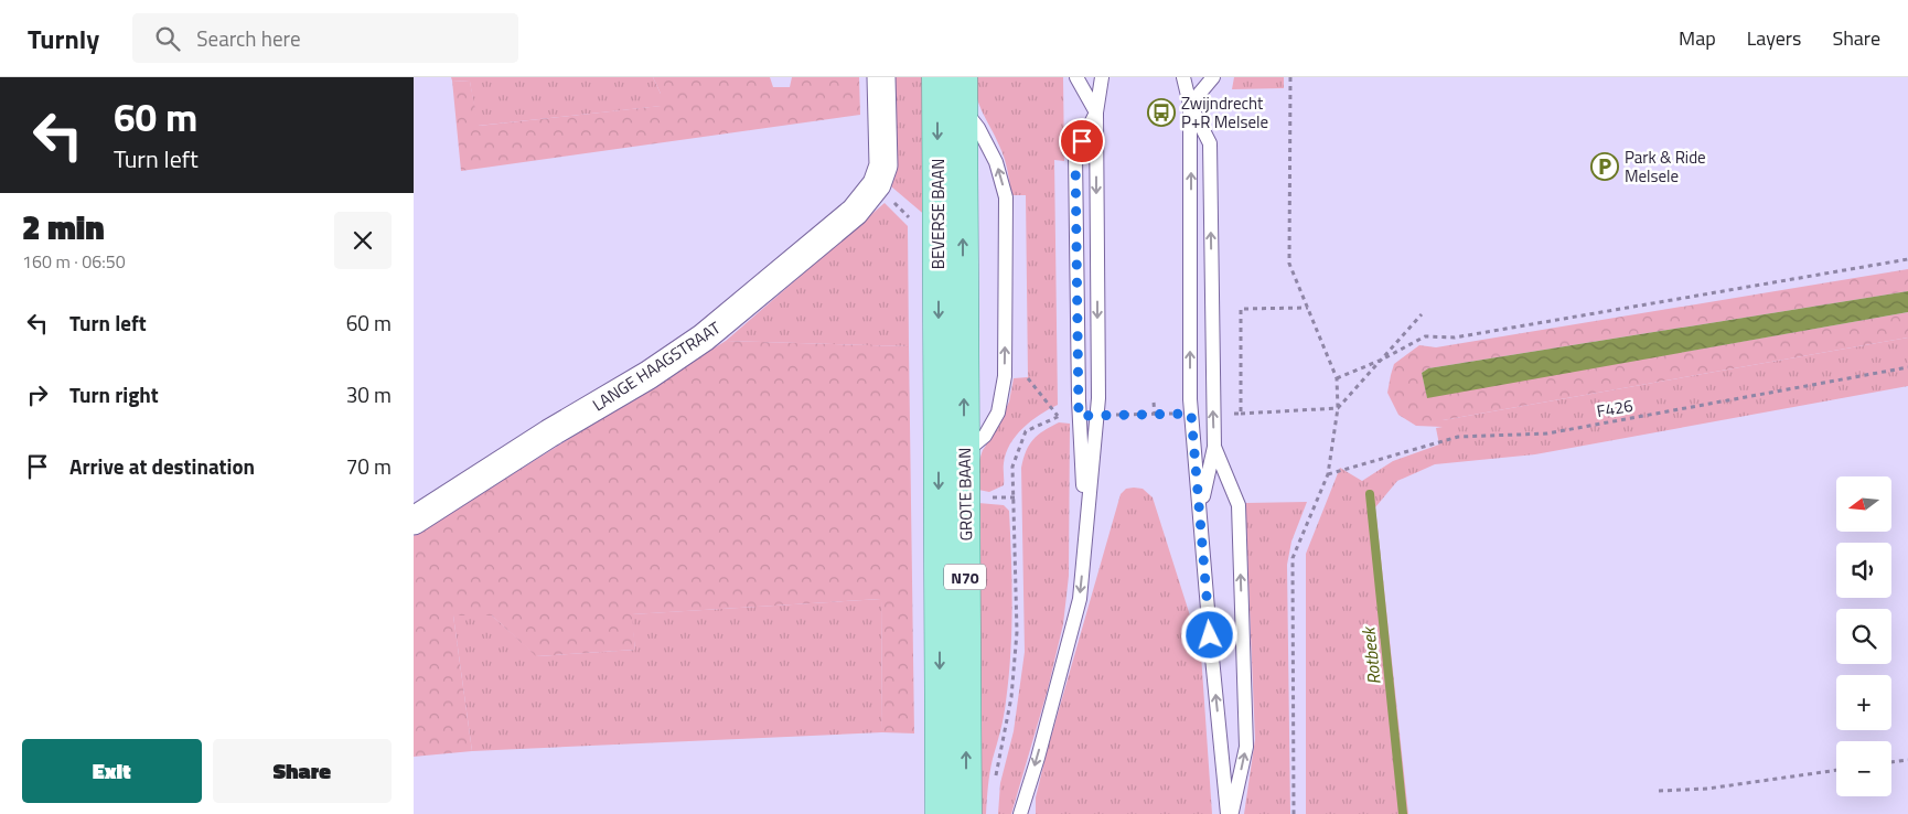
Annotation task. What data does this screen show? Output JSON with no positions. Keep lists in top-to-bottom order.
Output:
{
  "streets": {
    "main road": ["BEVERSE BAAN", "GROTE BAAN", "N70"],
    "street": ["LANGE HAAGSTRAAT"],
    "path": ["F426"]
  },
  "crossings": [
    ["BEVERSE BAAN", "GROTE BAAN"]
  ],
  "water": ["Rotbeek"],
  "places": {
    "bus stop": ["Zwijndrecht P+R Melsele"],
    "parking": ["Park & Ride Melsele"]
  },
  "north": "left",
  "page": {
    "header": "Turnly",
    "search": "Search here",
    "nav": ["Map", "Layers", "Share"],
    "turn": ["60 m", "Turn left"],
    "heading": ["2 min", "160 m · 06:50"],
    "list": [
      {
        "name": "Turn left",
        "value": "60 m"
      },
      {
        "name": "Turn right",
        "value": "30 m"
      },
      {
        "name": "Arrive at destination",
        "value": "70 m"
      }
    ],
    "map_buttons": ["+", "−"],
    "buttons": ["Exit", "Share"]
  }
}
